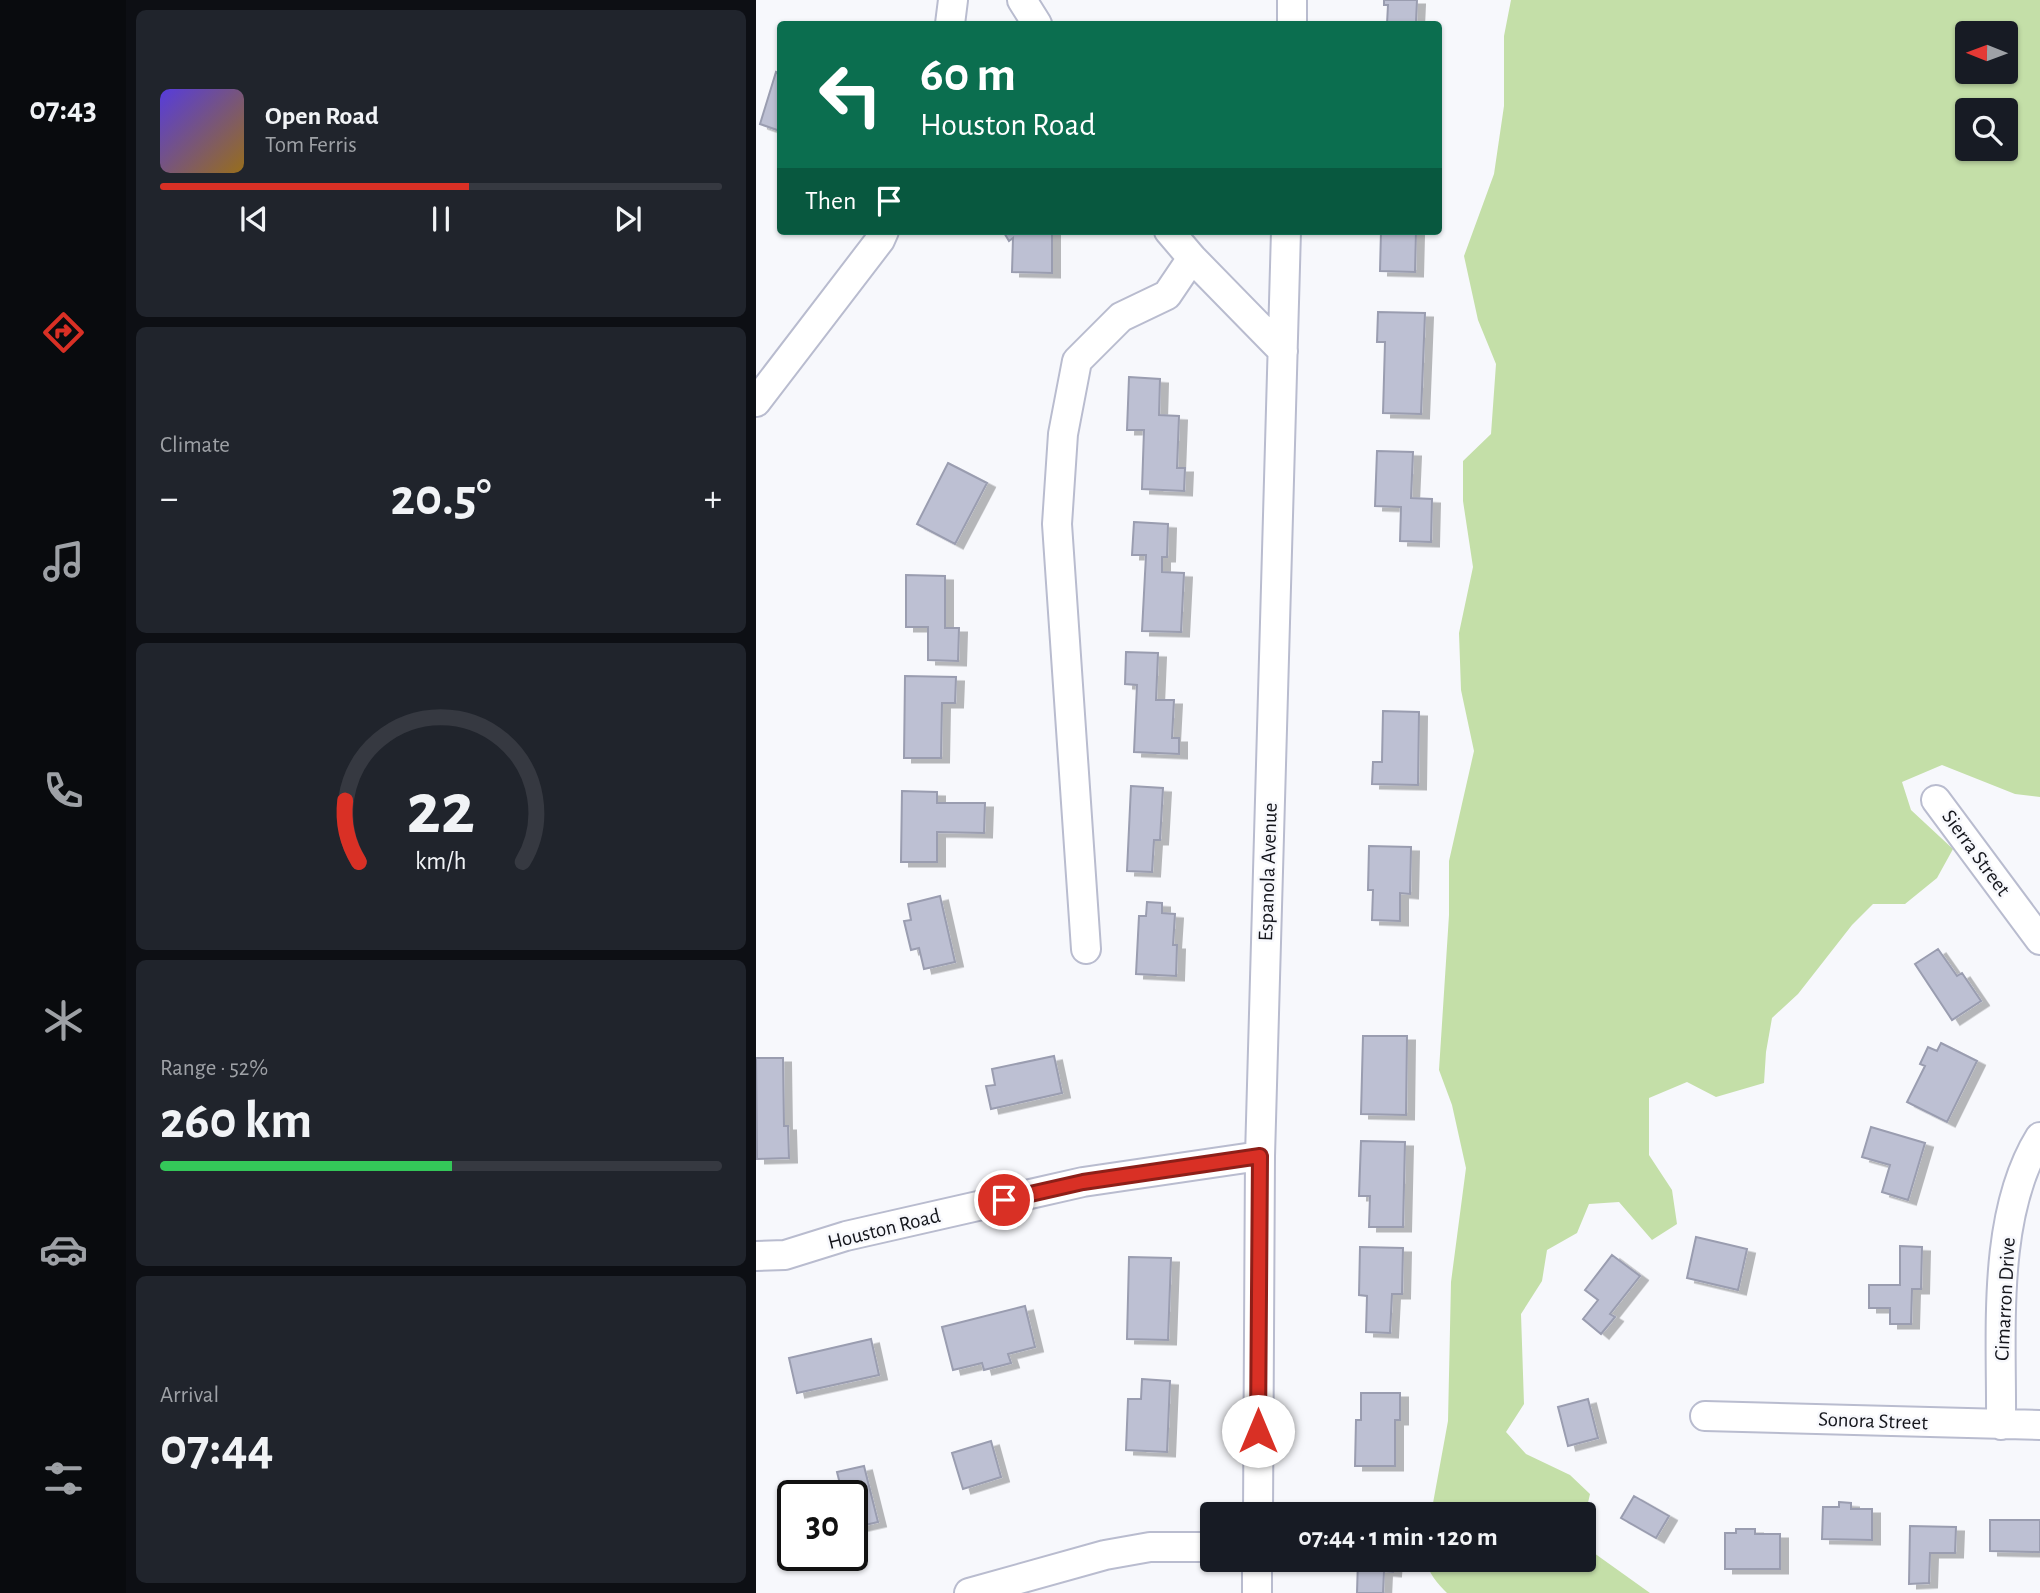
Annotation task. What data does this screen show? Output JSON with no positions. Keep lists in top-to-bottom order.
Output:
{
  "streets": {
    "street": [
      "Sierra Street",
      "Espanola Avenue",
      "Houston Road",
      "Cimarron Drive",
      "Sonora Street"
    ]
  },
  "crossings": [
    ["Espanola Avenue", "Houston Road"],
    ["Cimarron Drive", "Sonora Street"]
  ],
  "north": "left",
  "page": {
    "tabs": "07:43",
    "turn": ["60 m", "Houston Road"],
    "song": ["Open Road", "Tom Ferris"],
    "then": "Then",
    "tile": [
      "Climate",
      ["Range · 52%", "260 km"],
      ["Arrival", "07:44"]
    ],
    "heat": ["−", "20.5°", "+"],
    "limit": "30",
    "trip": "07:44 · 1 min · 120 m",
    "gauge": ["22", "km/h"]
  }
}
